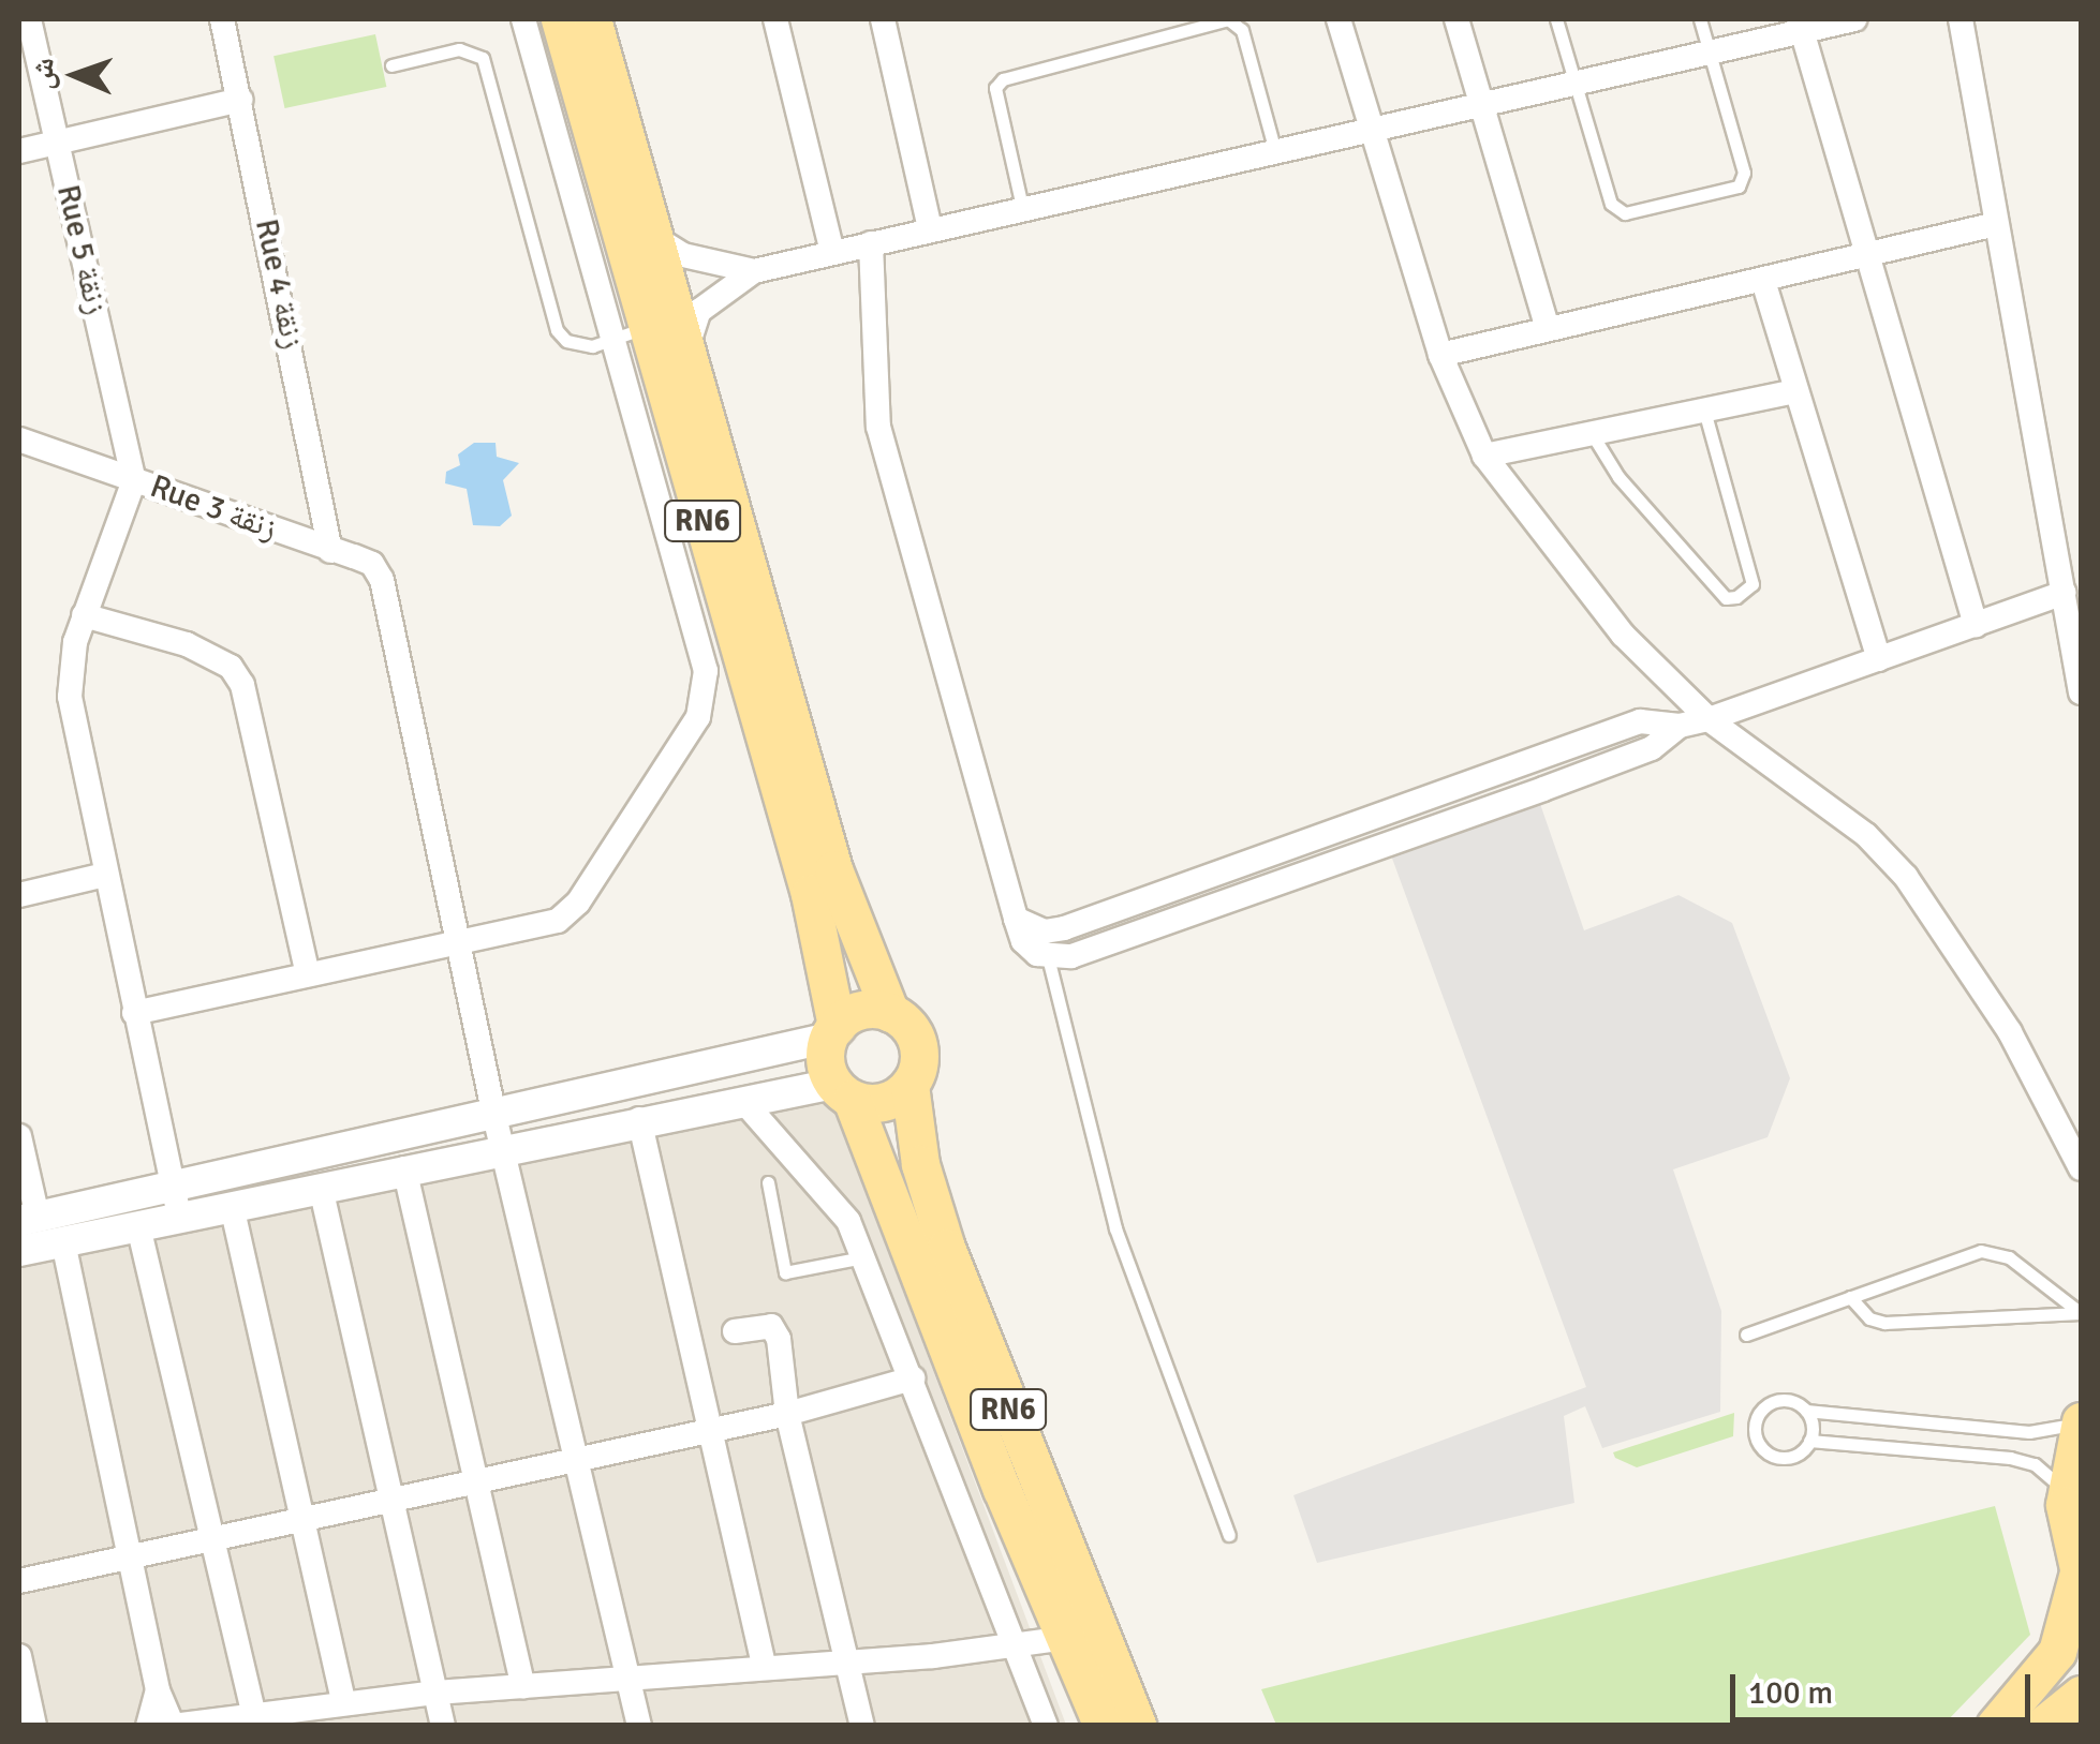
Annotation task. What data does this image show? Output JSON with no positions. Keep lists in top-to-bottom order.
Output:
{
  "streets": {
    "main road": ["RN6"],
    "street": ["Rue 5 زنقة", "Rue 4 زنقة", "Rue 3 زنقة"]
  },
  "crossings": [
    ["Rue 5 زنقة", "Rue 3 زنقة"],
    ["Rue 4 زنقة", "Rue 3 زنقة"]
  ],
  "scale_bar": "100 m",
  "north": "left"
}
